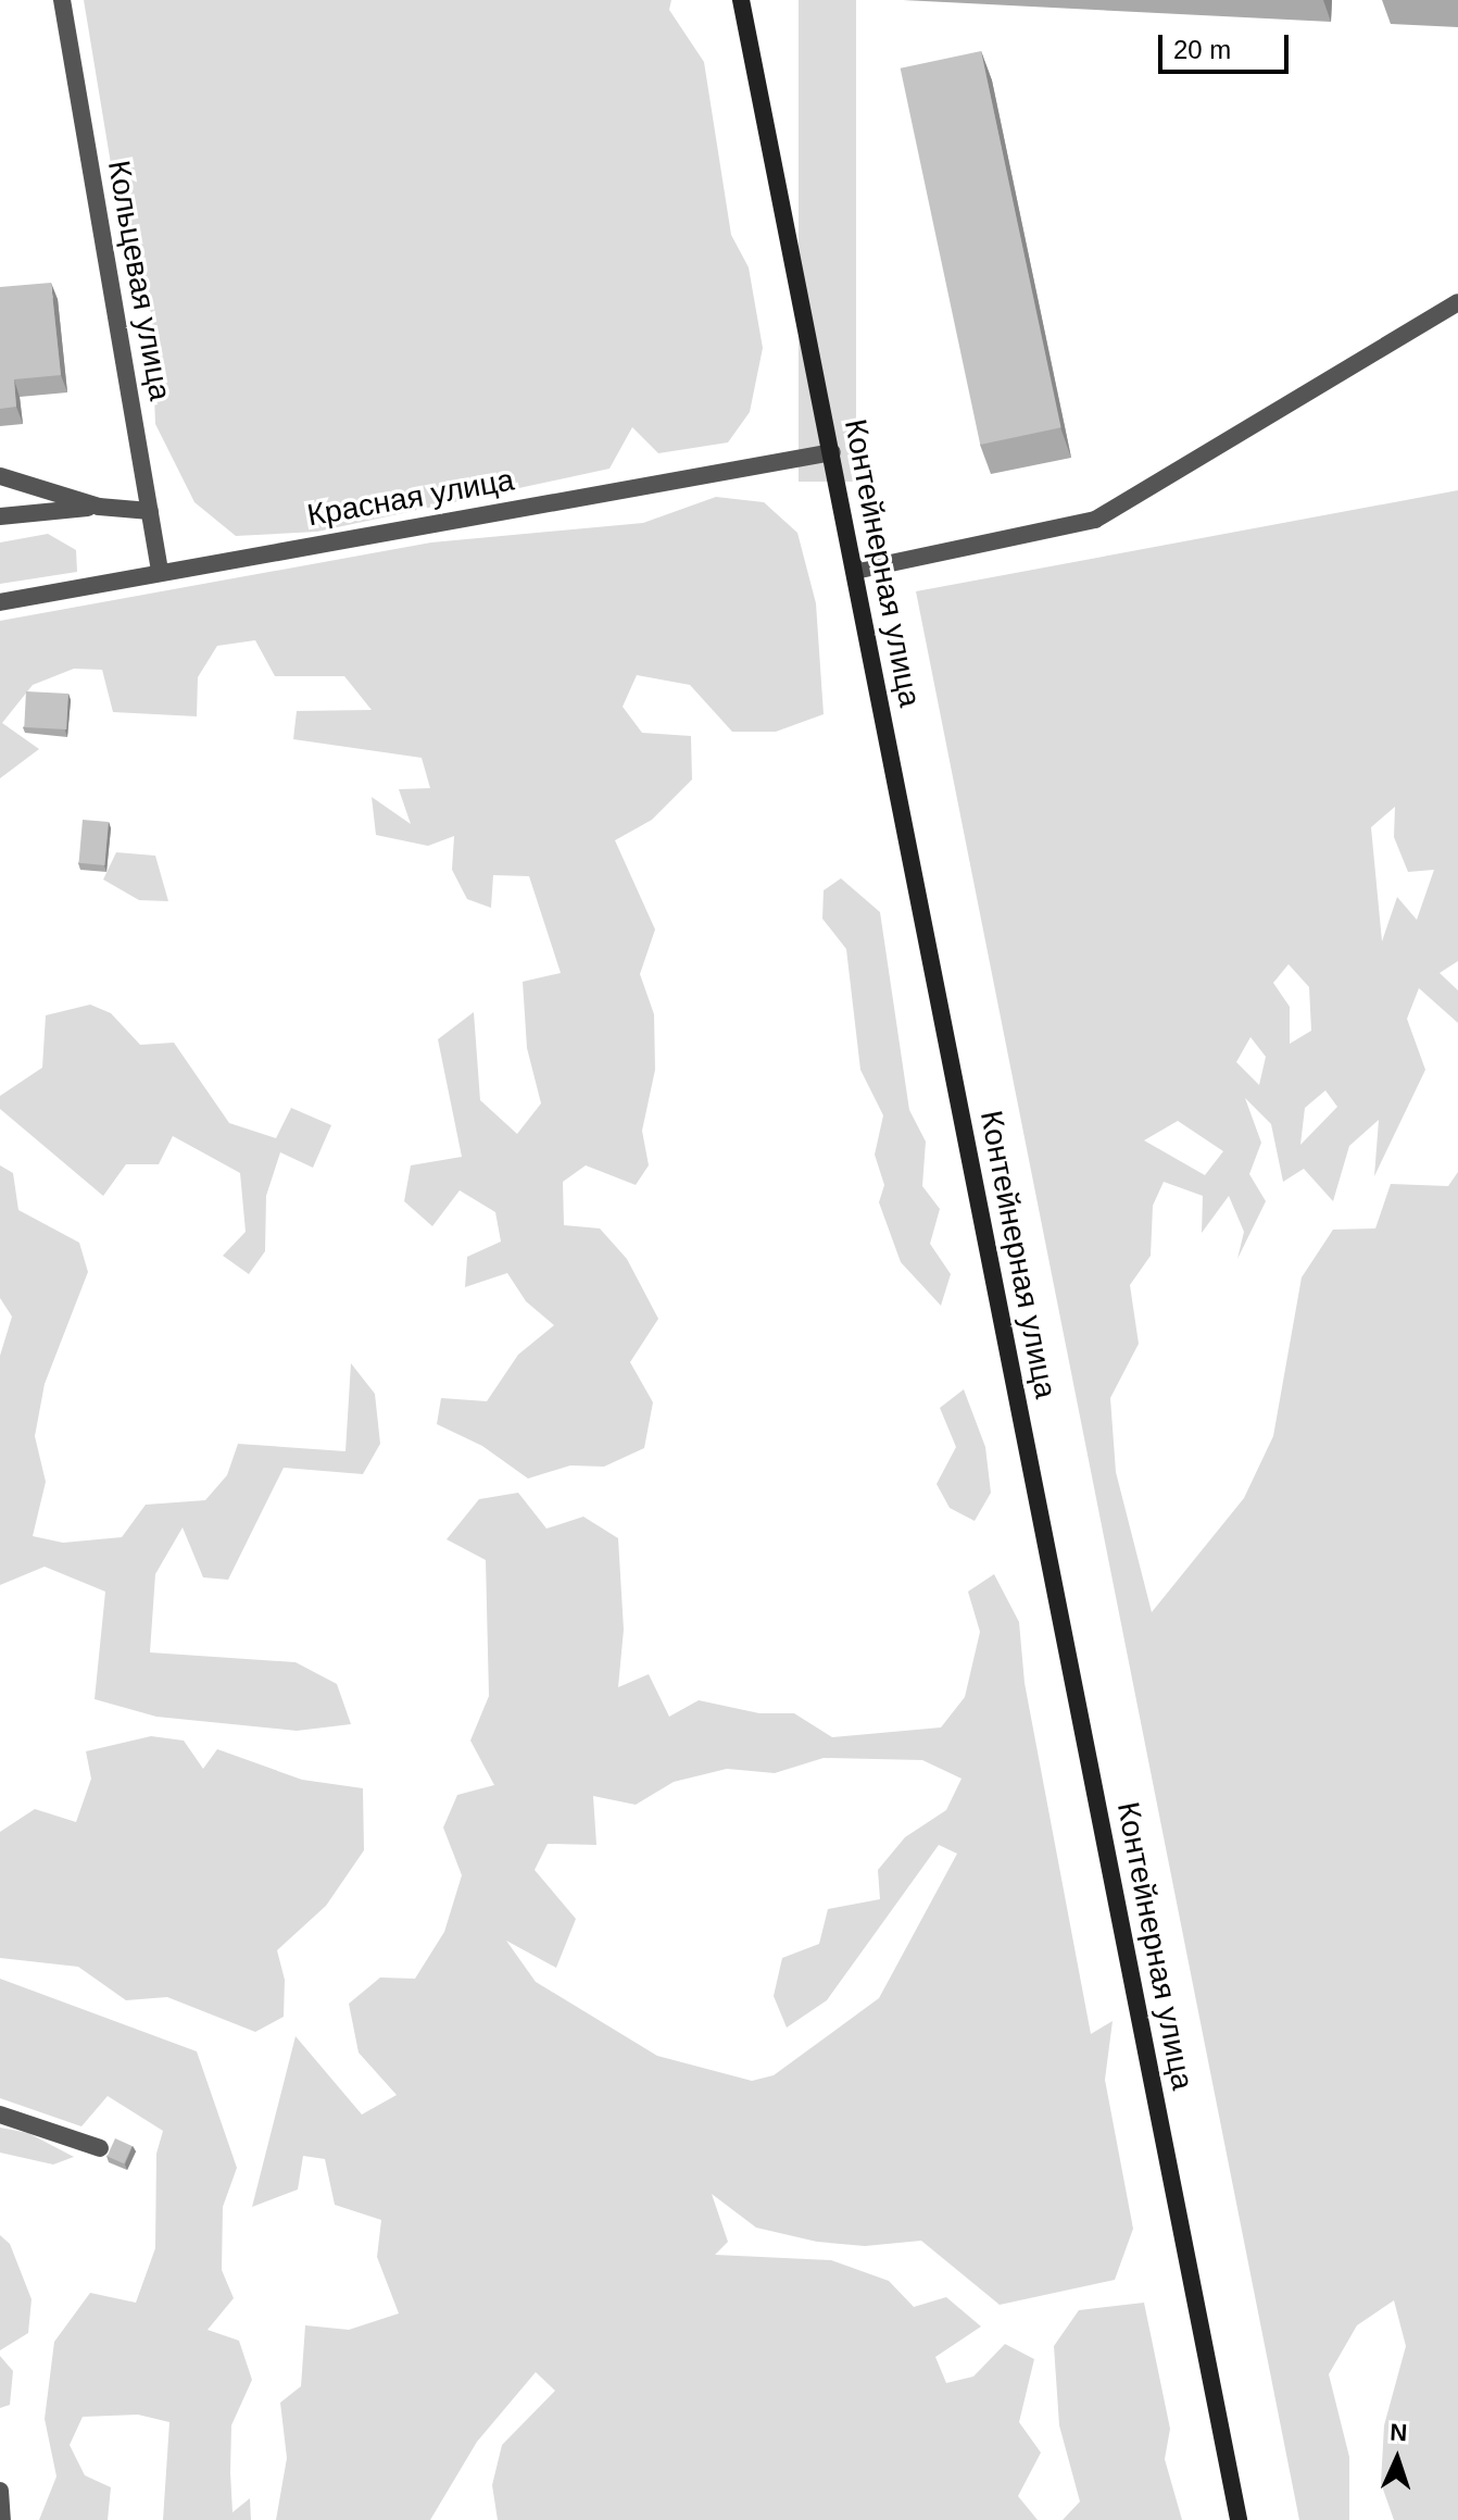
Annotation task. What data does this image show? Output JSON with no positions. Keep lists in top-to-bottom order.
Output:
{
  "streets": {
    "street": ["Кольцевая улица", "Красная улица", "Контейнерная улица"]
  },
  "crossings": [
    ["Кольцевая улица", "Красная улица"],
    ["Красная улица", "Контейнерная улица"]
  ],
  "scale_bar": "20 m",
  "north": "top"
}
